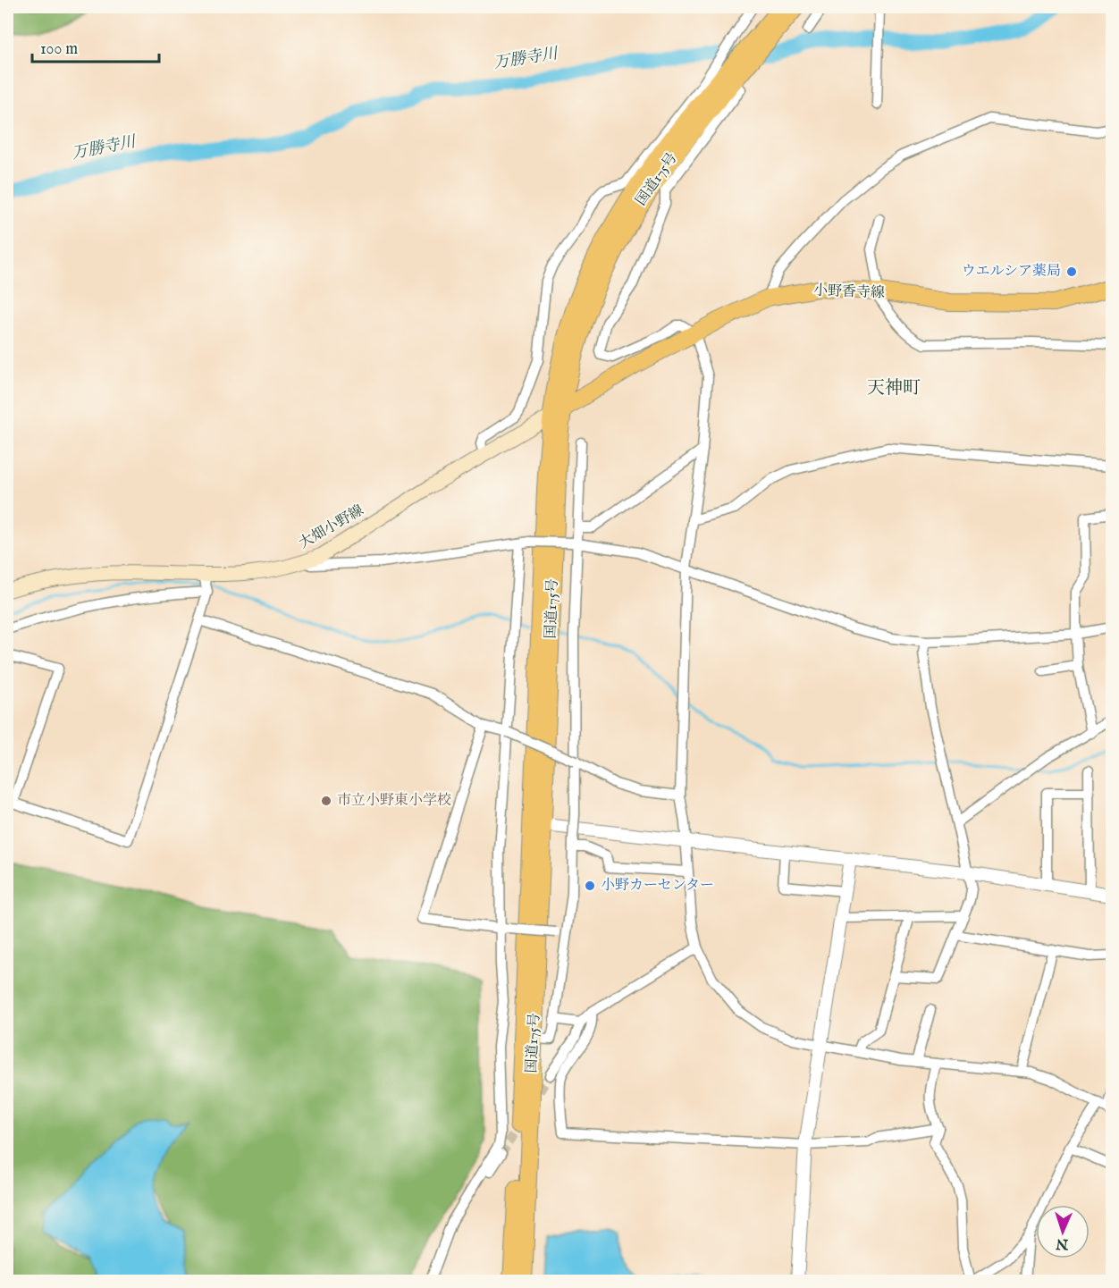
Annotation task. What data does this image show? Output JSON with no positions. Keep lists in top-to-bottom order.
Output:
{
  "streets": {
    "main road": ["国道175号", "小野香寺線", "大畑小野線"]
  },
  "crossings": [
    ["国道175号", "小野香寺線"],
    ["国道175号", "大畑小野線"],
    ["小野香寺線", "大畑小野線"]
  ],
  "districts": ["天神町"],
  "water": ["万勝寺川"],
  "places": ["ウエルシア薬局", "市立小野東小学校", "小野カーセンター"],
  "scale_bar": "100 m",
  "north": "bottom"
}
